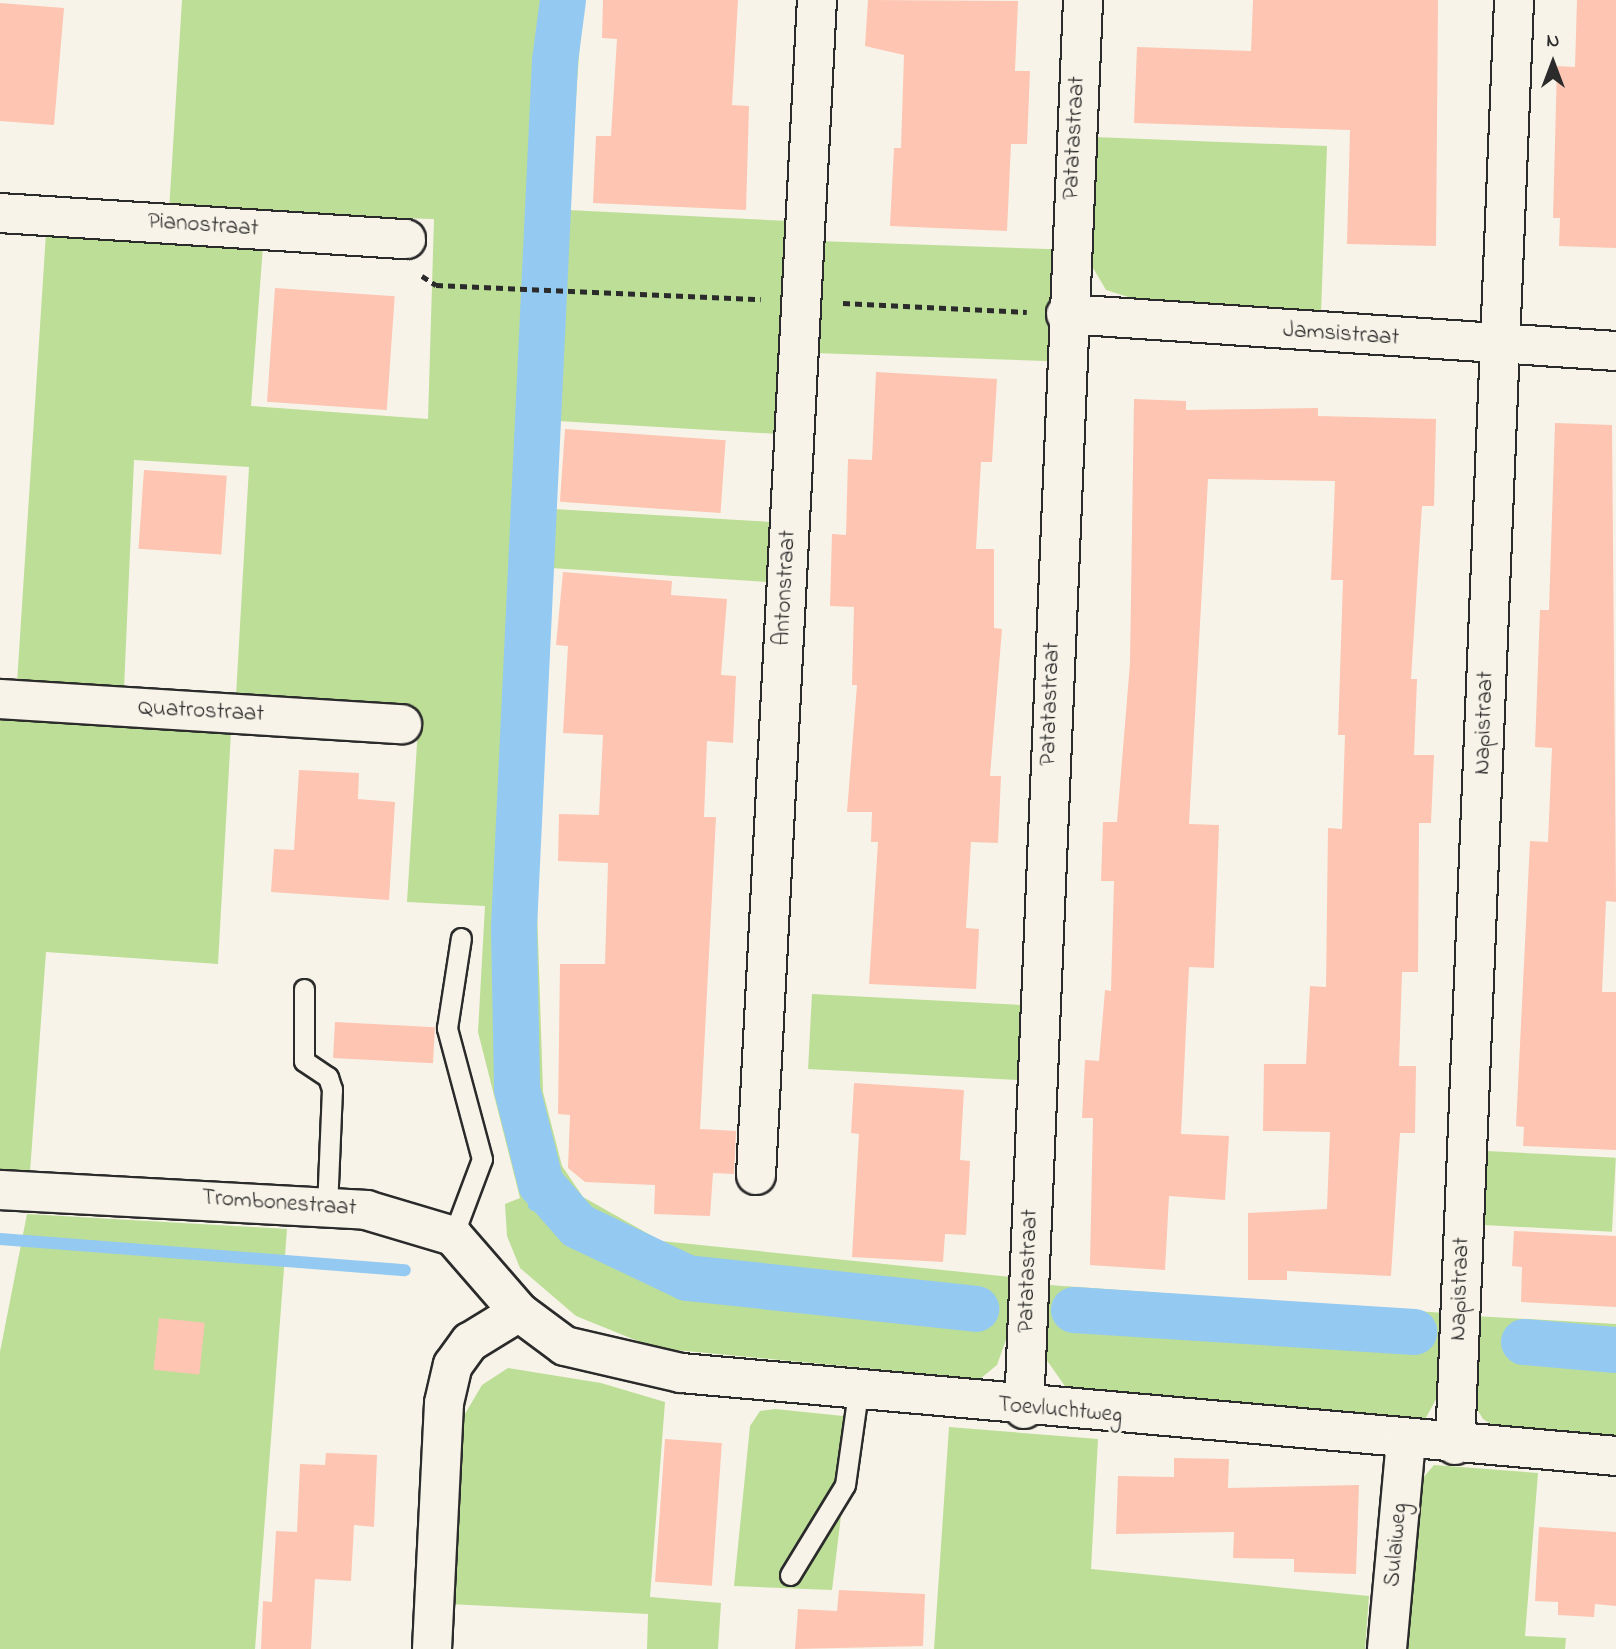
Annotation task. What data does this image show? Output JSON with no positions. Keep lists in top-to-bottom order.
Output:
{
  "streets": {
    "street": [
      "Patatastraat",
      "Pianostraat",
      "Jamsistraat",
      "Antonstraat",
      "Quatrostraat",
      "Napistraat",
      "Trombonestraat",
      "Toevluchtweg",
      "Sulaiweg"
    ]
  },
  "crossings": [
    ["Patatastraat", "Jamsistraat"],
    ["Patatastraat", "Toevluchtweg"],
    ["Jamsistraat", "Napistraat"],
    ["Napistraat", "Toevluchtweg"],
    ["Toevluchtweg", "Sulaiweg"]
  ],
  "north": "top"
}
